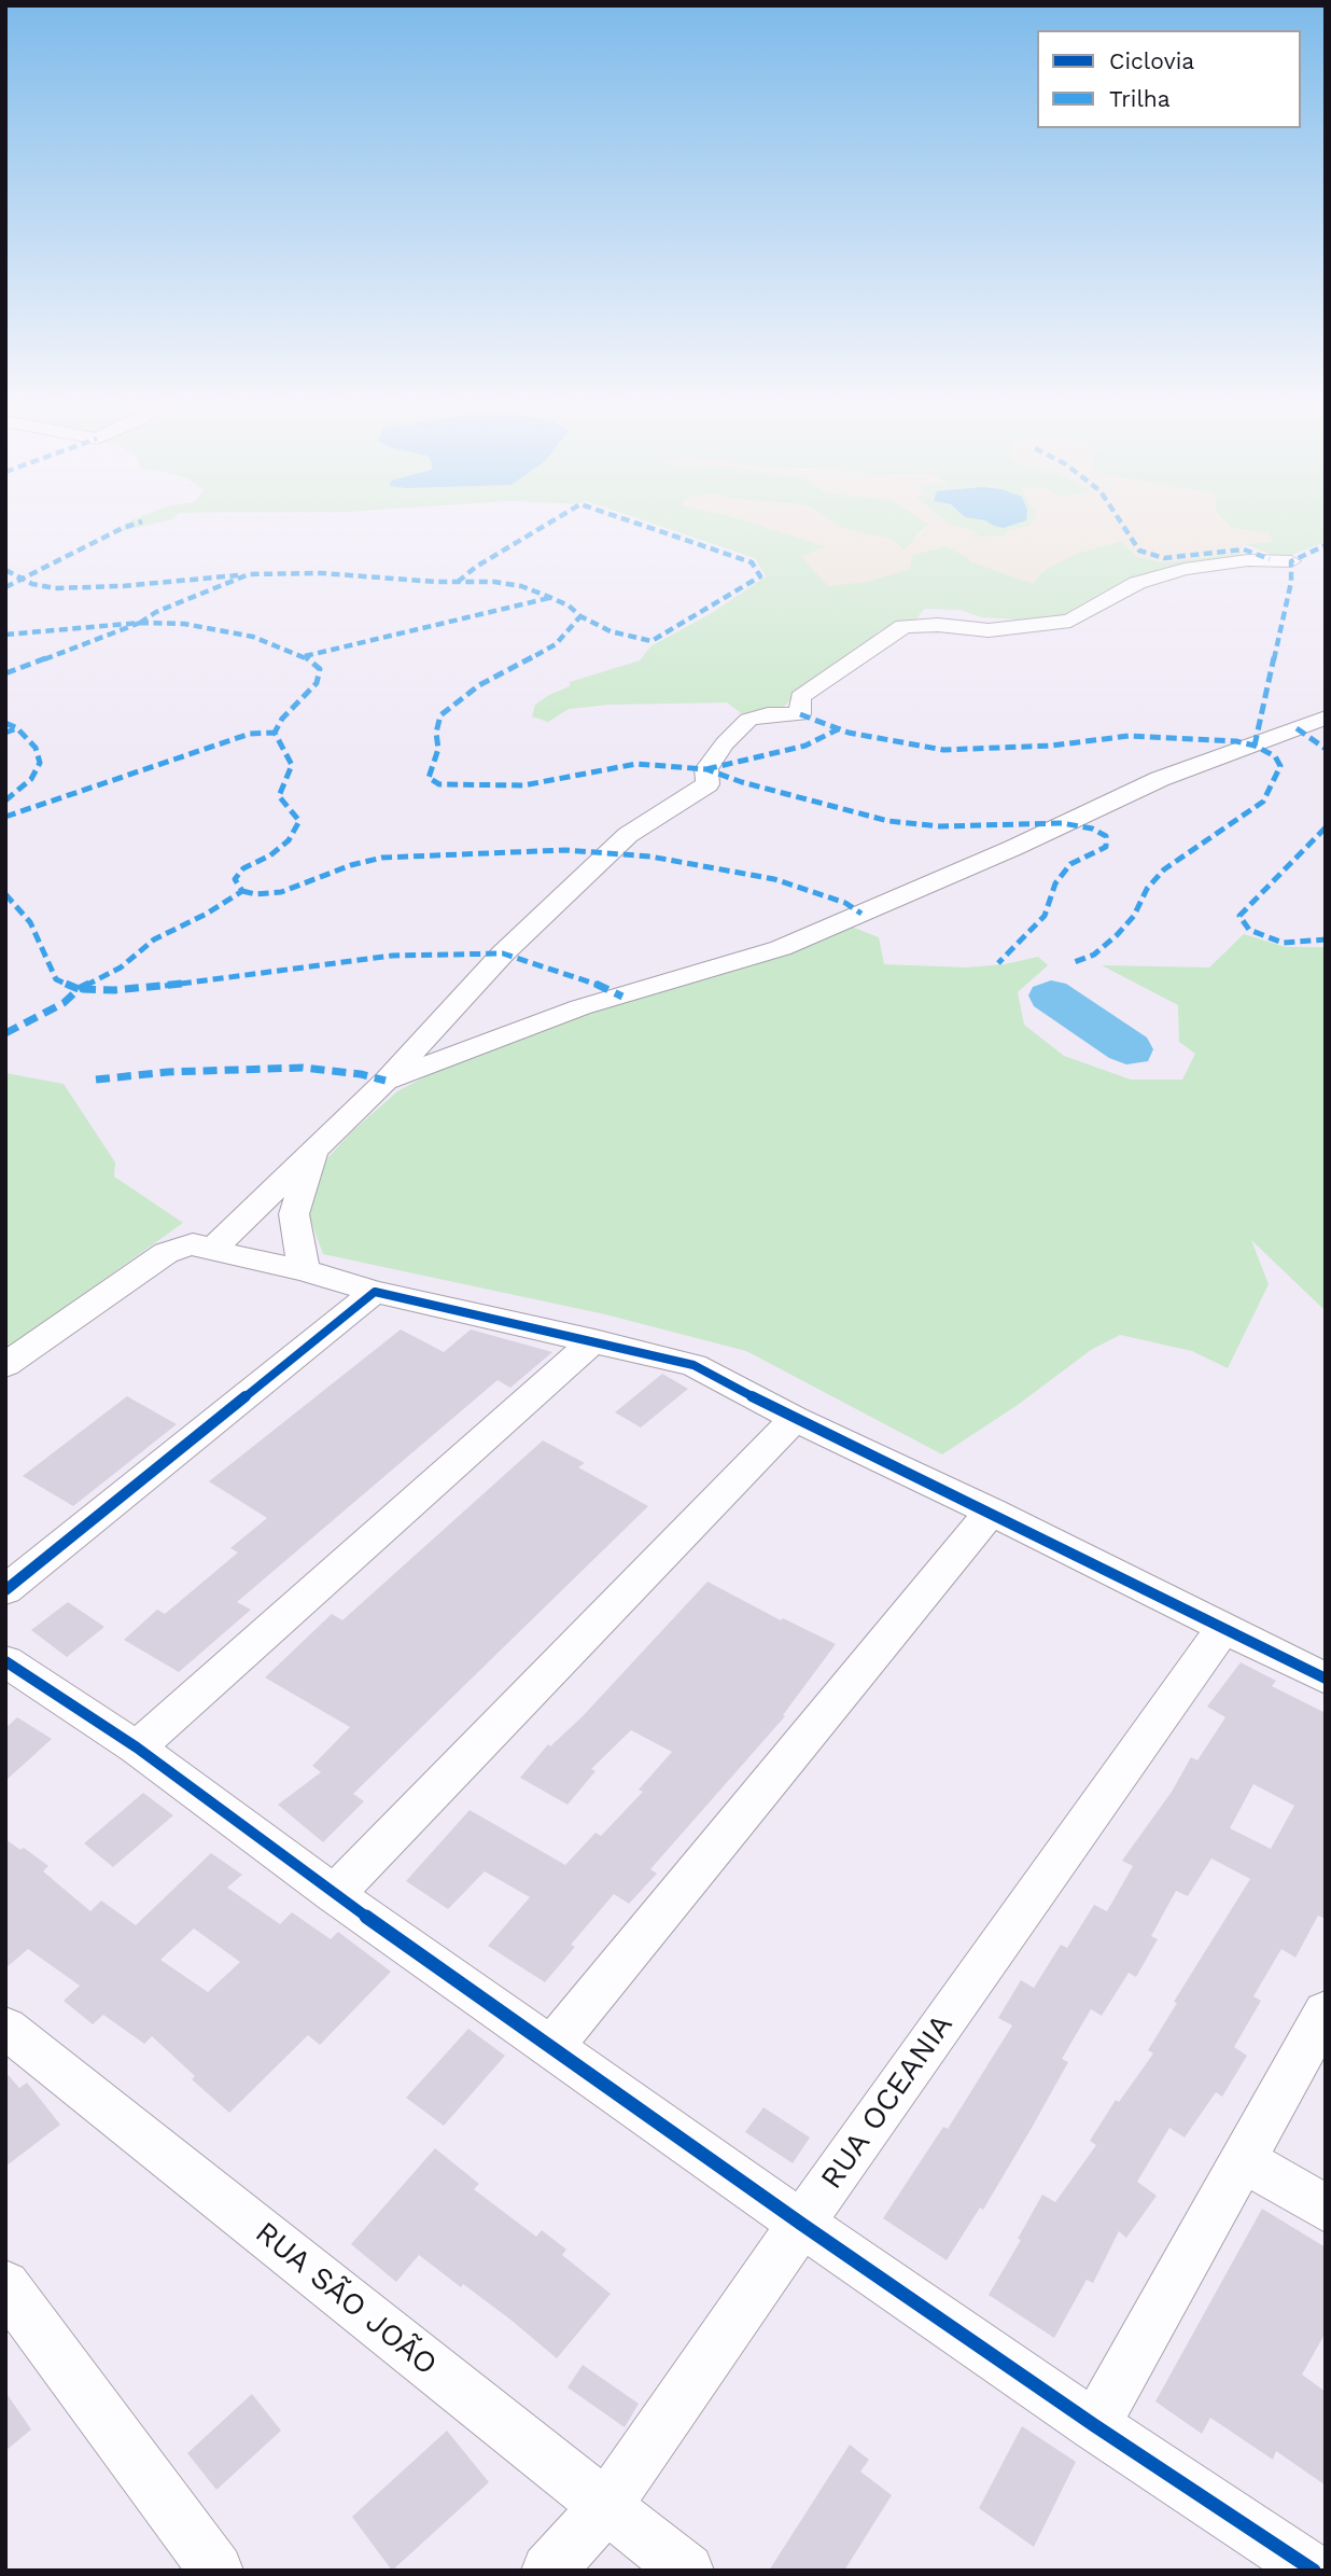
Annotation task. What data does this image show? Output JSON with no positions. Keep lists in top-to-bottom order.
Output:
{
  "streets": {
    "street": ["RUA OCEANIA", "RUA SÃO JOÃO"]
  },
  "crossings": [
    ["RUA OCEANIA", "RUA SÃO JOÃO"]
  ],
  "legend": ["Ciclovia", "Trilha"]
}
